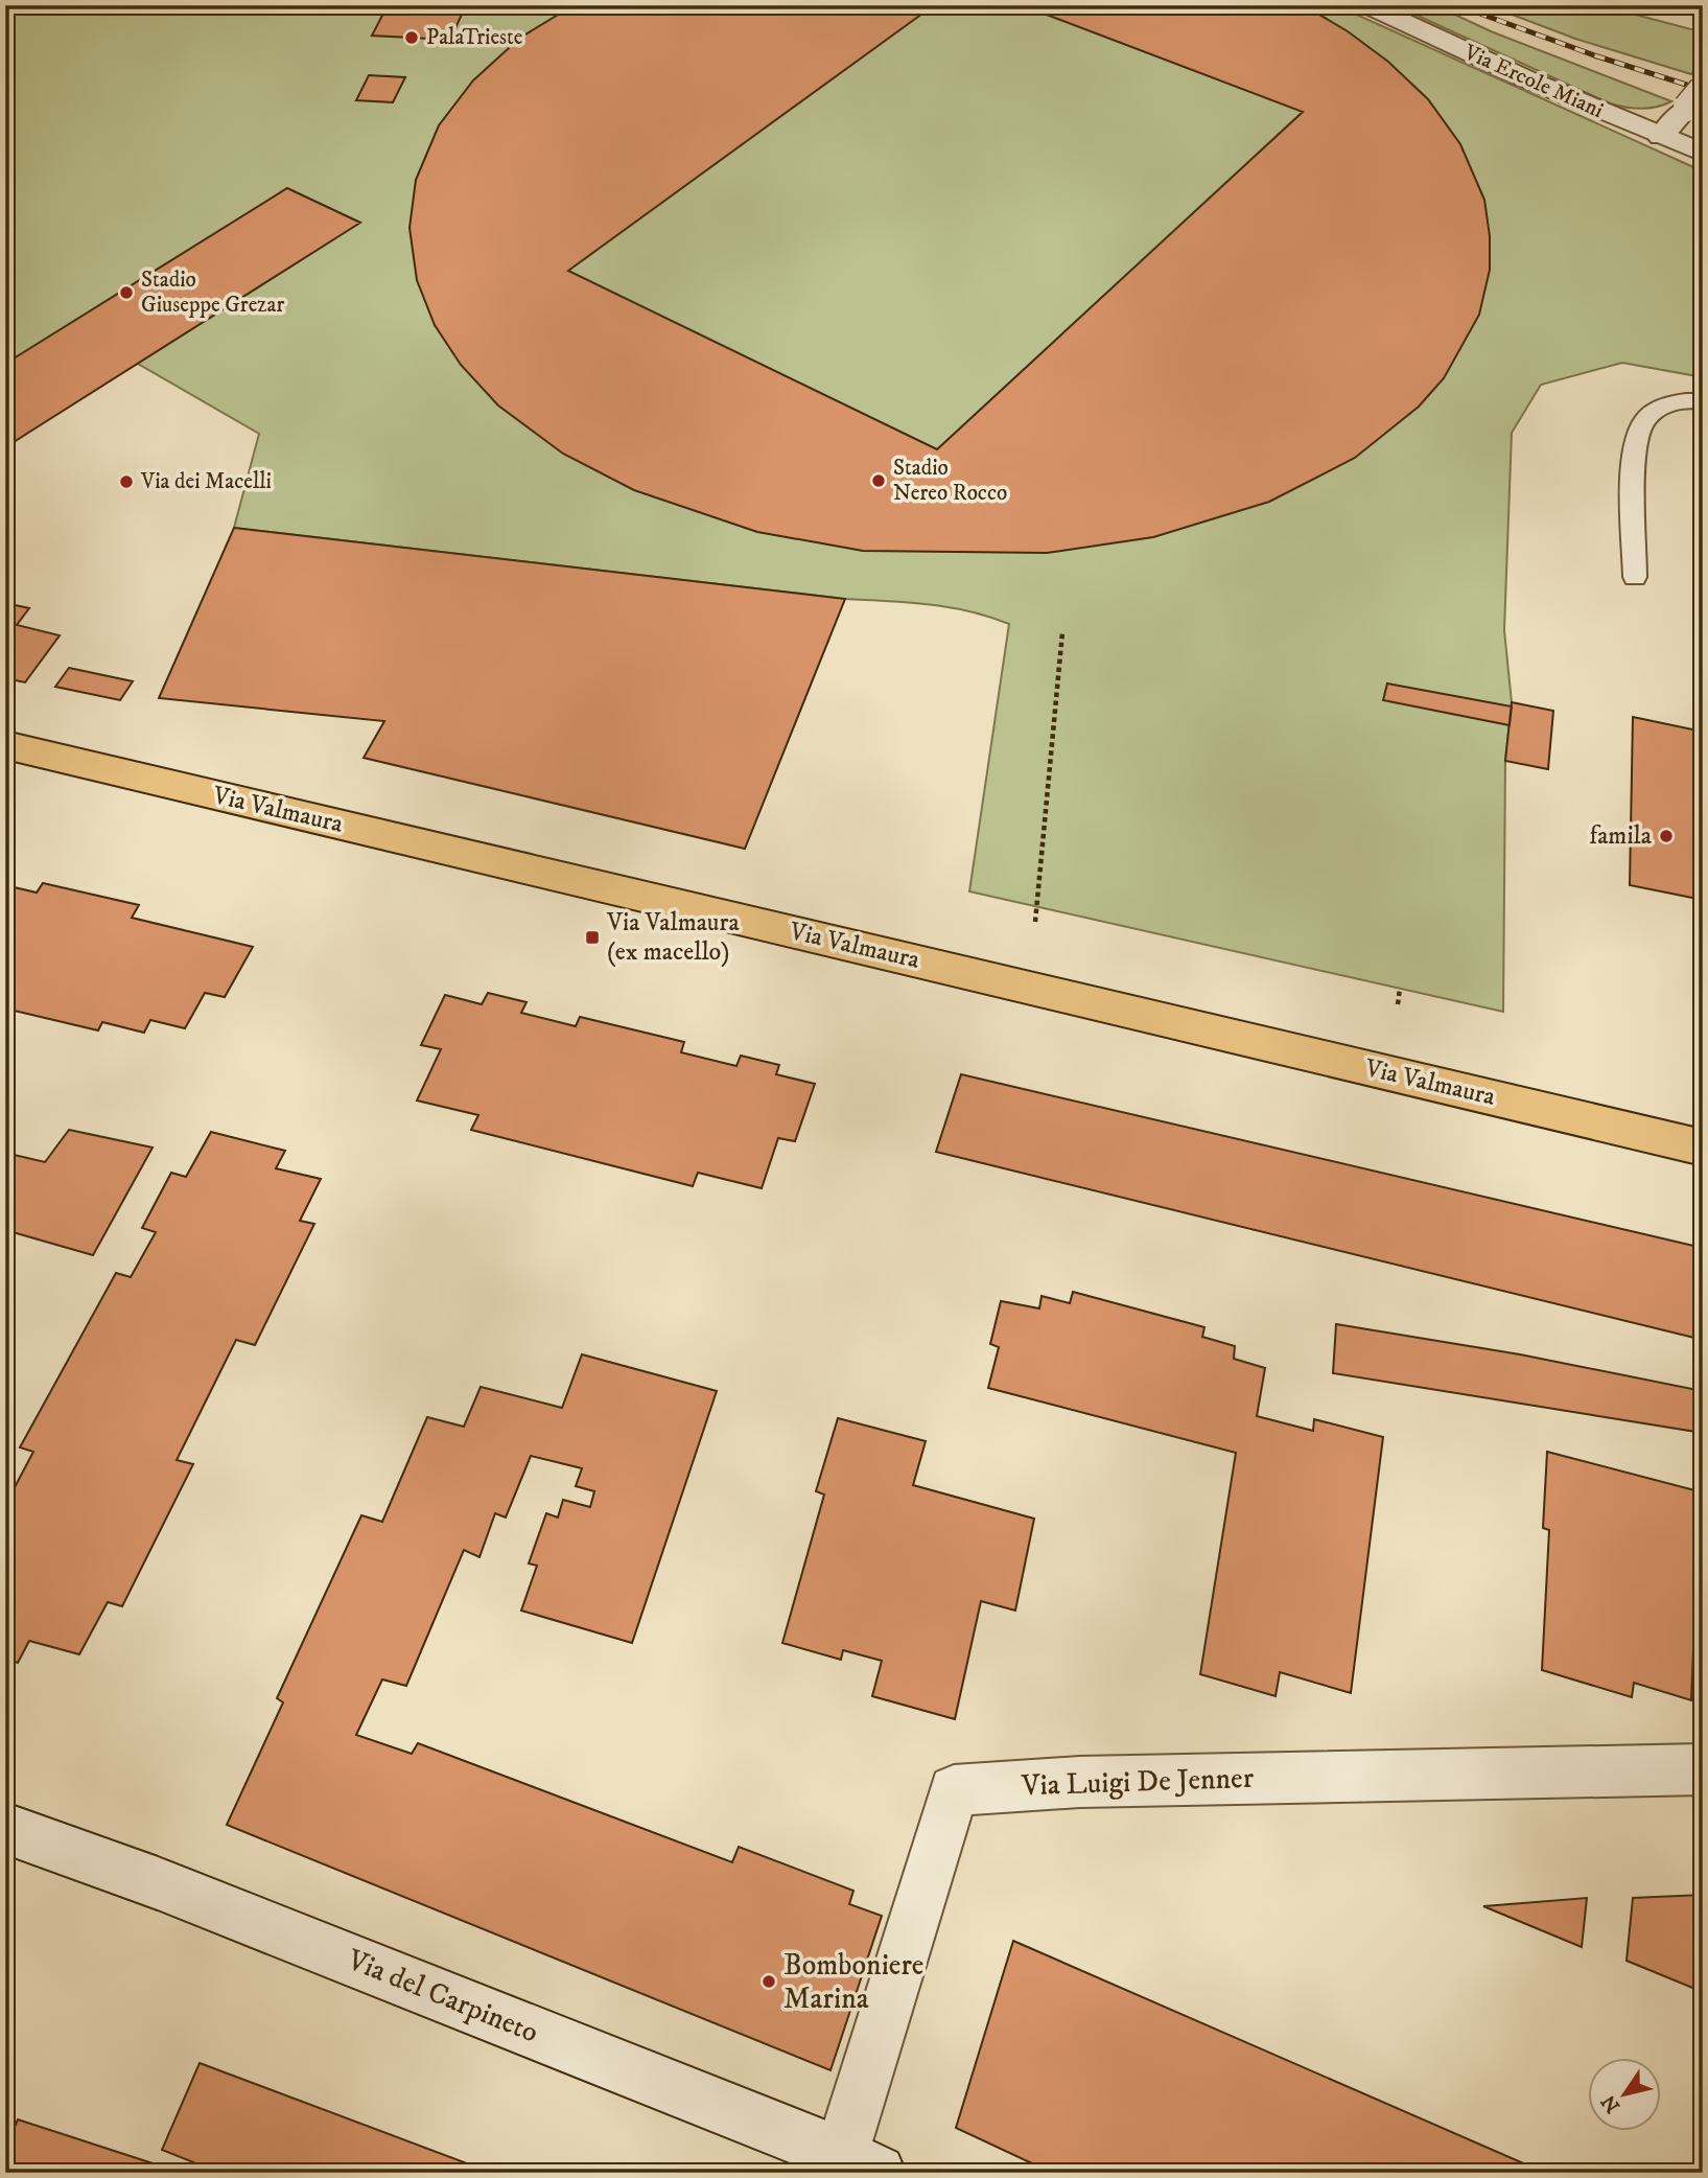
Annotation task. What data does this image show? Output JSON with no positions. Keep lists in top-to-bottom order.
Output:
{
  "streets": {
    "main road": ["Via Valmaura"],
    "street": ["Via Ercole Miani", "Via Luigi De Jenner", "Via del Carpineto"]
  },
  "crossings": [
    ["Via Luigi De Jenner", "Via del Carpineto"]
  ],
  "places": {
    "other": [
      "PalaTrieste",
      "Stadio Giuseppe Grezar",
      "Stadio Nereo Rocco",
      "Via dei Macelli",
      "famila",
      "Bomboniere Marina"
    ],
    "transit": ["Via Valmaura (ex macello)"]
  },
  "north": "bottom left"
}
